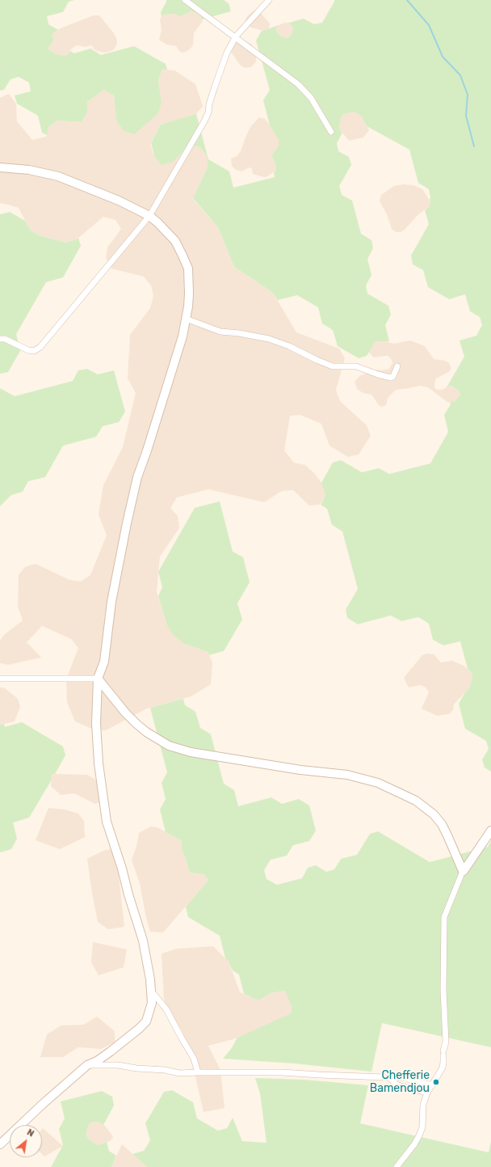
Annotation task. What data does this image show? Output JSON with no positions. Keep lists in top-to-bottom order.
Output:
{
  "places": ["Chefferie Bamendjou"],
  "north": "top right"
}
